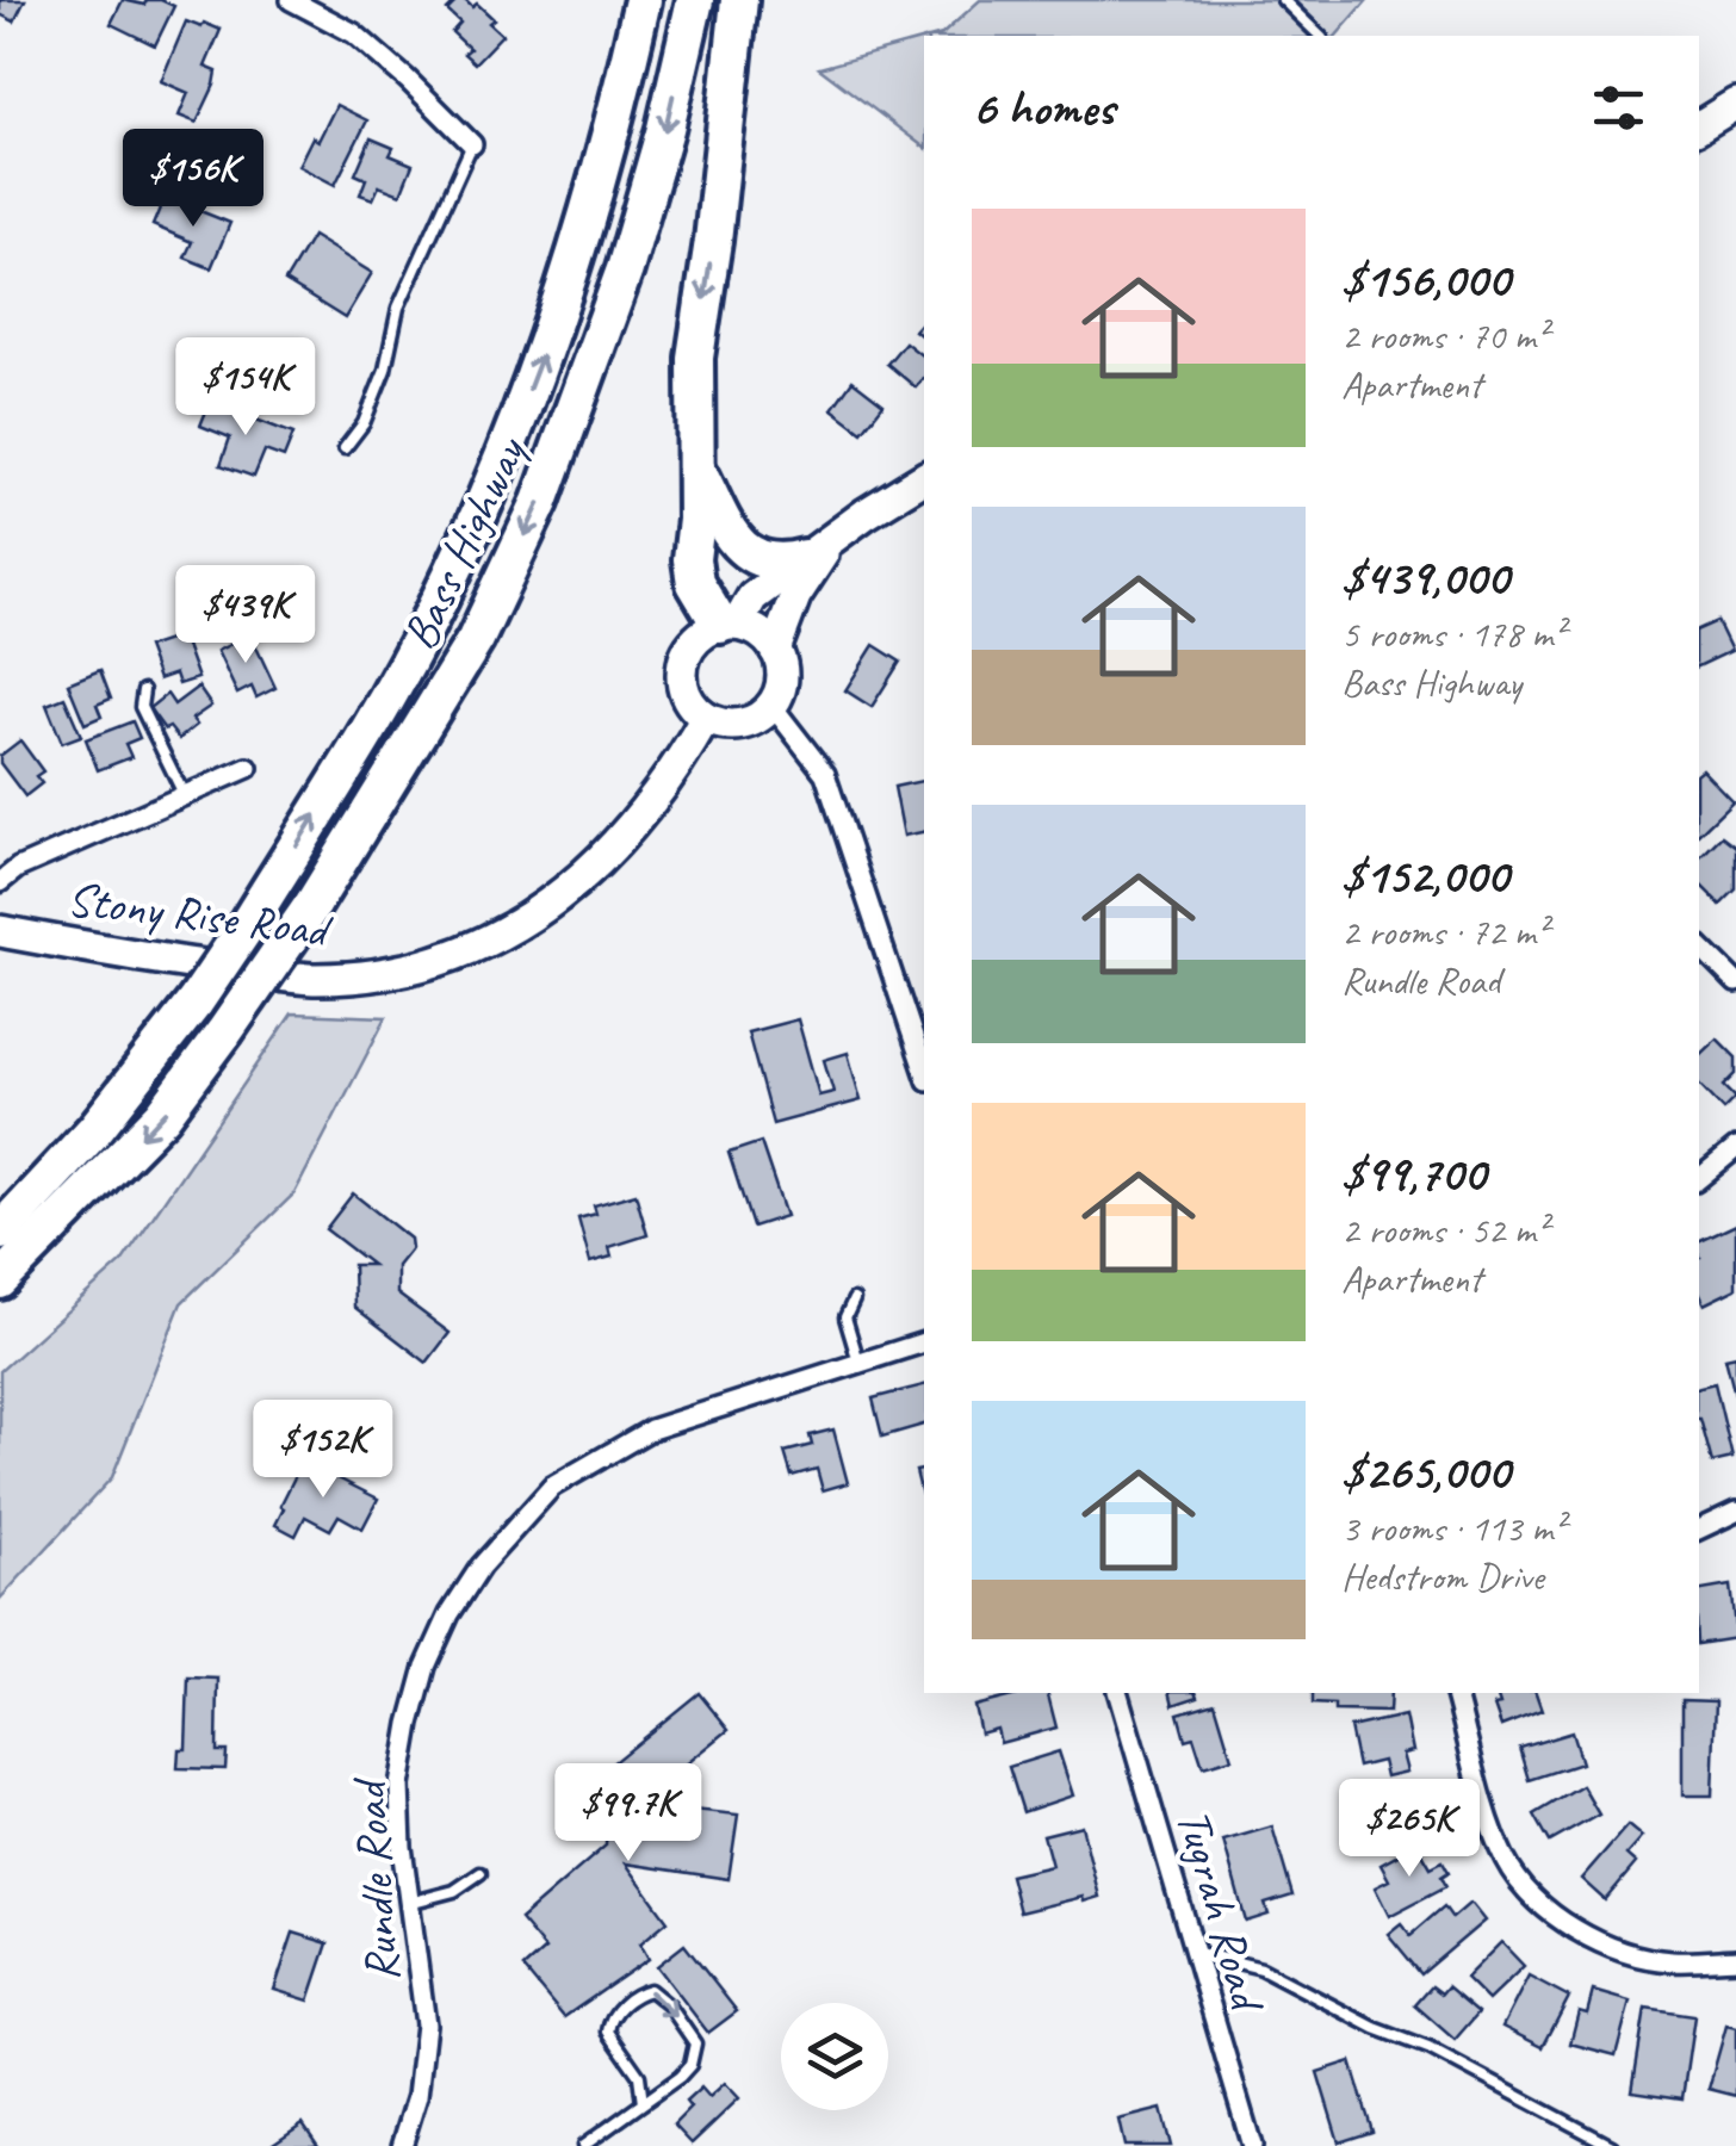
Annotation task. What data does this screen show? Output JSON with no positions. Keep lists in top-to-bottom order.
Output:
{
  "streets": {
    "highway": ["Bass Highway"],
    "main road": ["Stony Rise Road"],
    "street": ["Rundle Road", "Tugrah Road"]
  },
  "page": {
    "heading": "6 homes",
    "price": [
      "$156K",
      "$154K",
      "$439K",
      "$152K",
      "$99.7K",
      "$265K"
    ],
    "list": [
      {
        "name": "$156,000",
        "note": "2 rooms · 70 m² · Apartment"
      },
      {
        "name": "$439,000",
        "note": "5 rooms · 178 m² · Bass Highway"
      },
      {
        "name": "$152,000",
        "note": "2 rooms · 72 m² · Rundle Road"
      },
      {
        "name": "$99,700",
        "note": "2 rooms · 52 m² · Apartment"
      },
      {
        "name": "$265,000",
        "note": "3 rooms · 113 m² · Hedstrom Drive"
      }
    ]
  }
}
